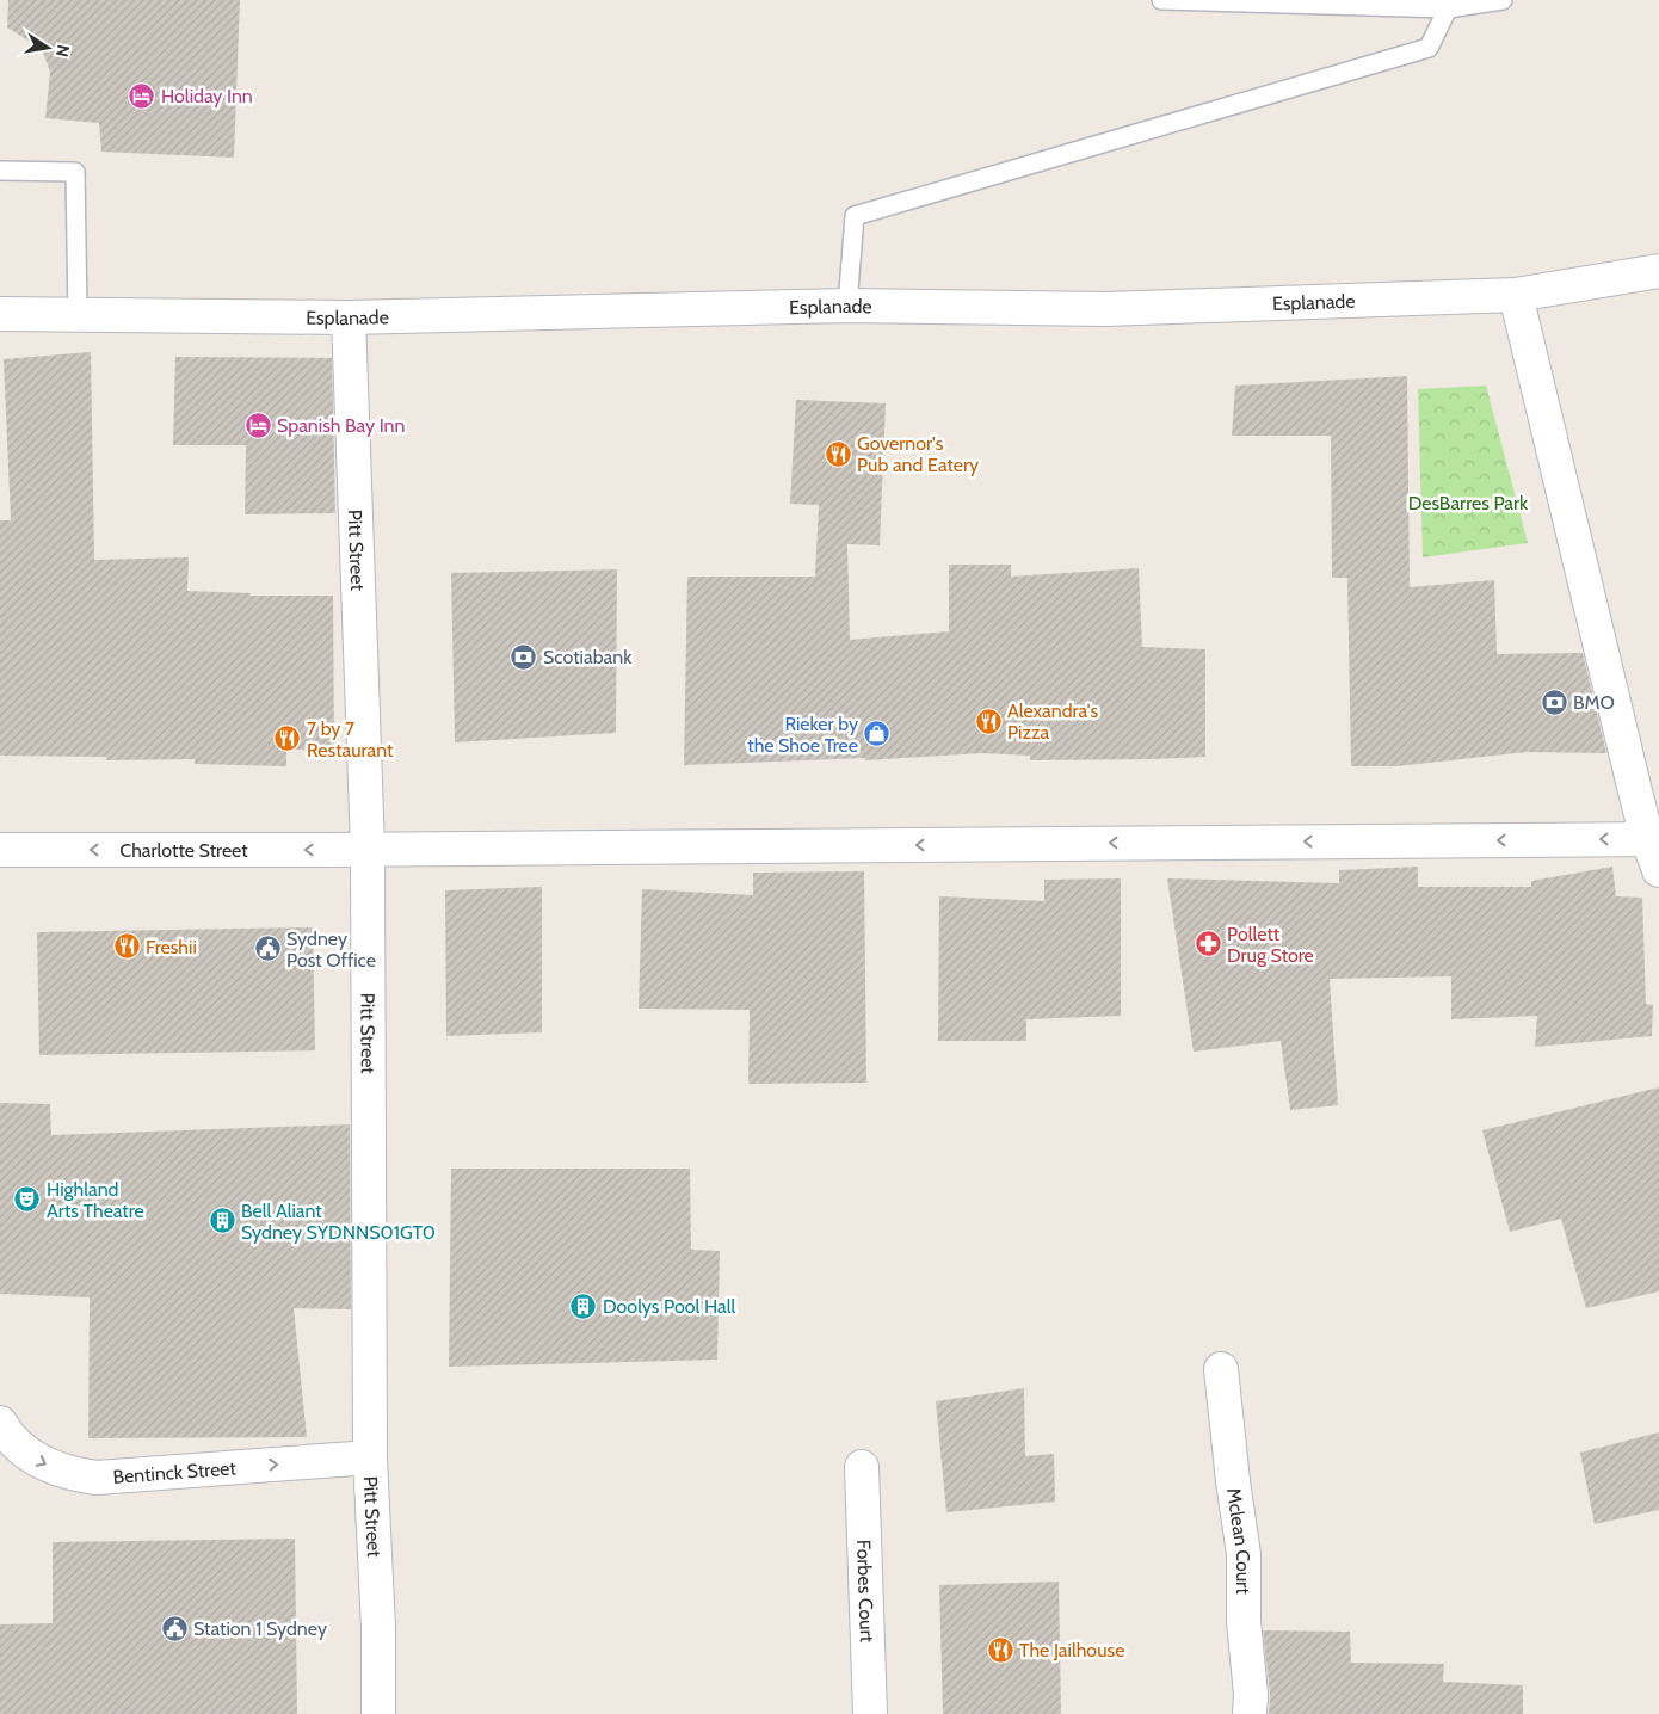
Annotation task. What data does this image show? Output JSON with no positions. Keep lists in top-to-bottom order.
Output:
{
  "streets": {
    "street": [
      "Esplanade",
      "Pitt Street",
      "Charlotte Street",
      "Bentinck Street",
      "Mclean Court",
      "Forbes Court"
    ]
  },
  "crossings": [
    ["Esplanade", "Pitt Street"],
    ["Pitt Street", "Charlotte Street"],
    ["Pitt Street", "Bentinck Street"]
  ],
  "one_way": ["Charlotte Street", "Bentinck Street"],
  "parks": ["DesBarres Park"],
  "places": {
    "hotel": ["Holiday Inn", "Spanish Bay Inn"],
    "restaurant": [
      "Governor's Pub and Eatery",
      "Alexandra's Pizza",
      "7 by 7 Restaurant",
      "Freshii",
      "The Jailhouse"
    ],
    "bank": ["Scotiabank", "BMO"],
    "shop": ["Rieker by the Shoe Tree"],
    "pharmacy": ["Pollett Drug Store"],
    "public building": ["Sydney Post Office", "Station 1 Sydney"],
    "theatre": ["Highland Arts Theatre"],
    "building": ["Bell Aliant Sydney SYDNNS01GT0", "Doolys Pool Hall"]
  },
  "north": "right"
}
